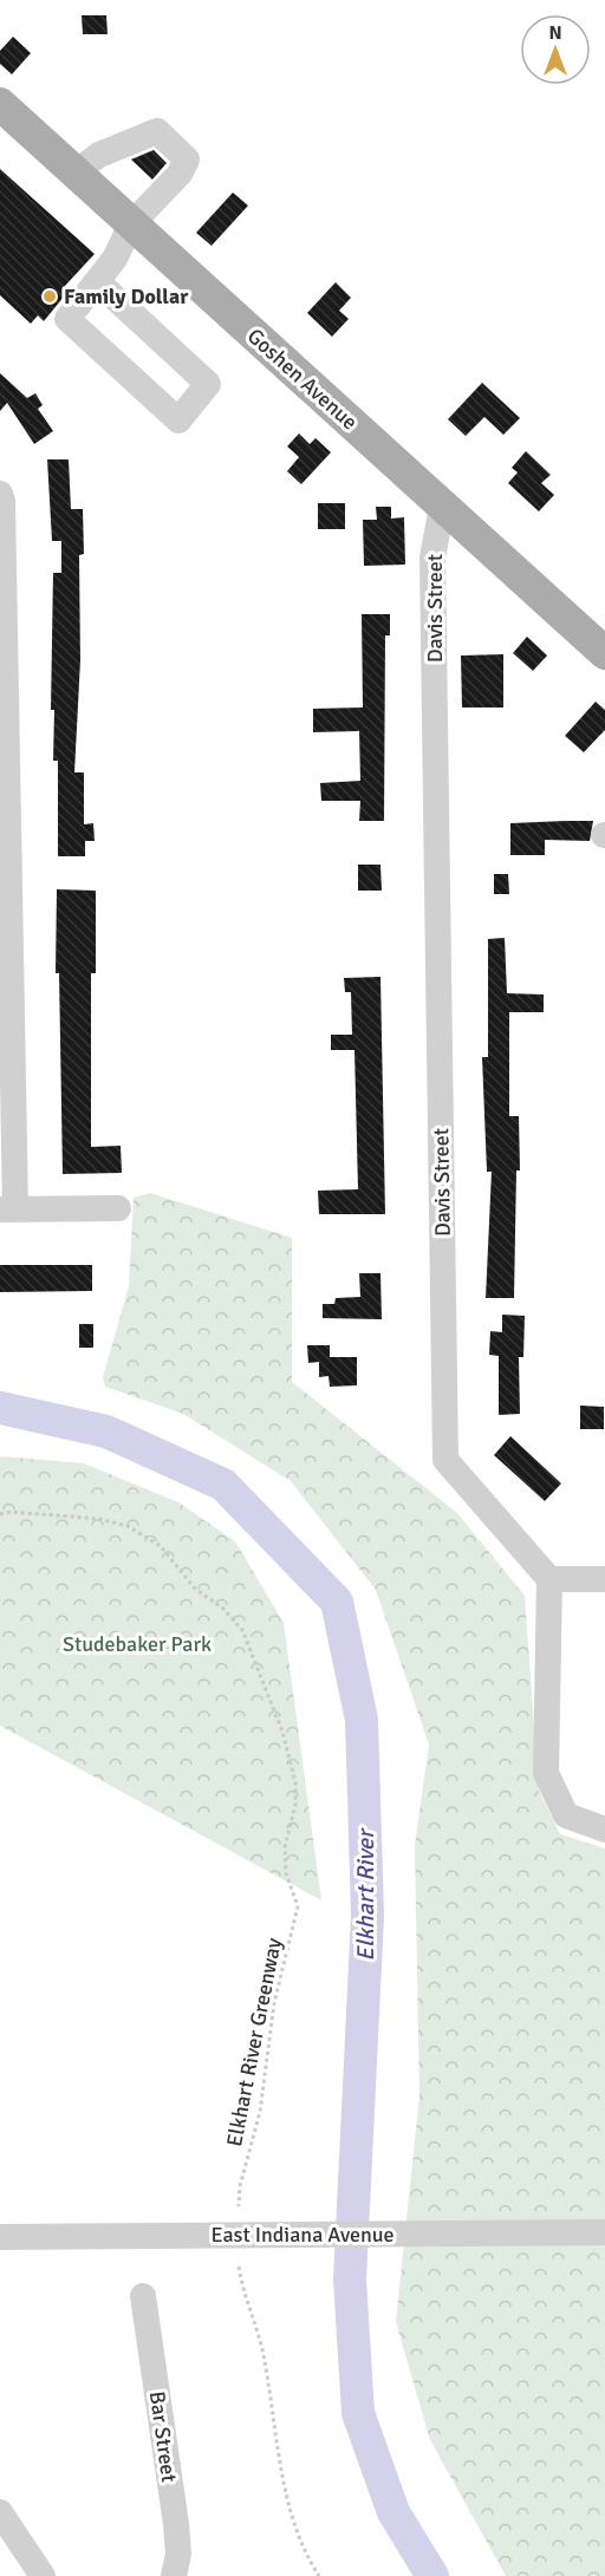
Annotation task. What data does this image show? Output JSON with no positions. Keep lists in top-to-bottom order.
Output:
{
  "streets": {
    "main road": ["Goshen Avenue"],
    "street": ["Davis Street", "East Indiana Avenue", "Bar Street"],
    "path": ["Elkhart River Greenway"]
  },
  "crossings": [
    ["Goshen Avenue", "Davis Street"]
  ],
  "water": ["Elkhart River"],
  "parks": ["Studebaker Park"],
  "places": ["Family Dollar"],
  "north": "top"
}
